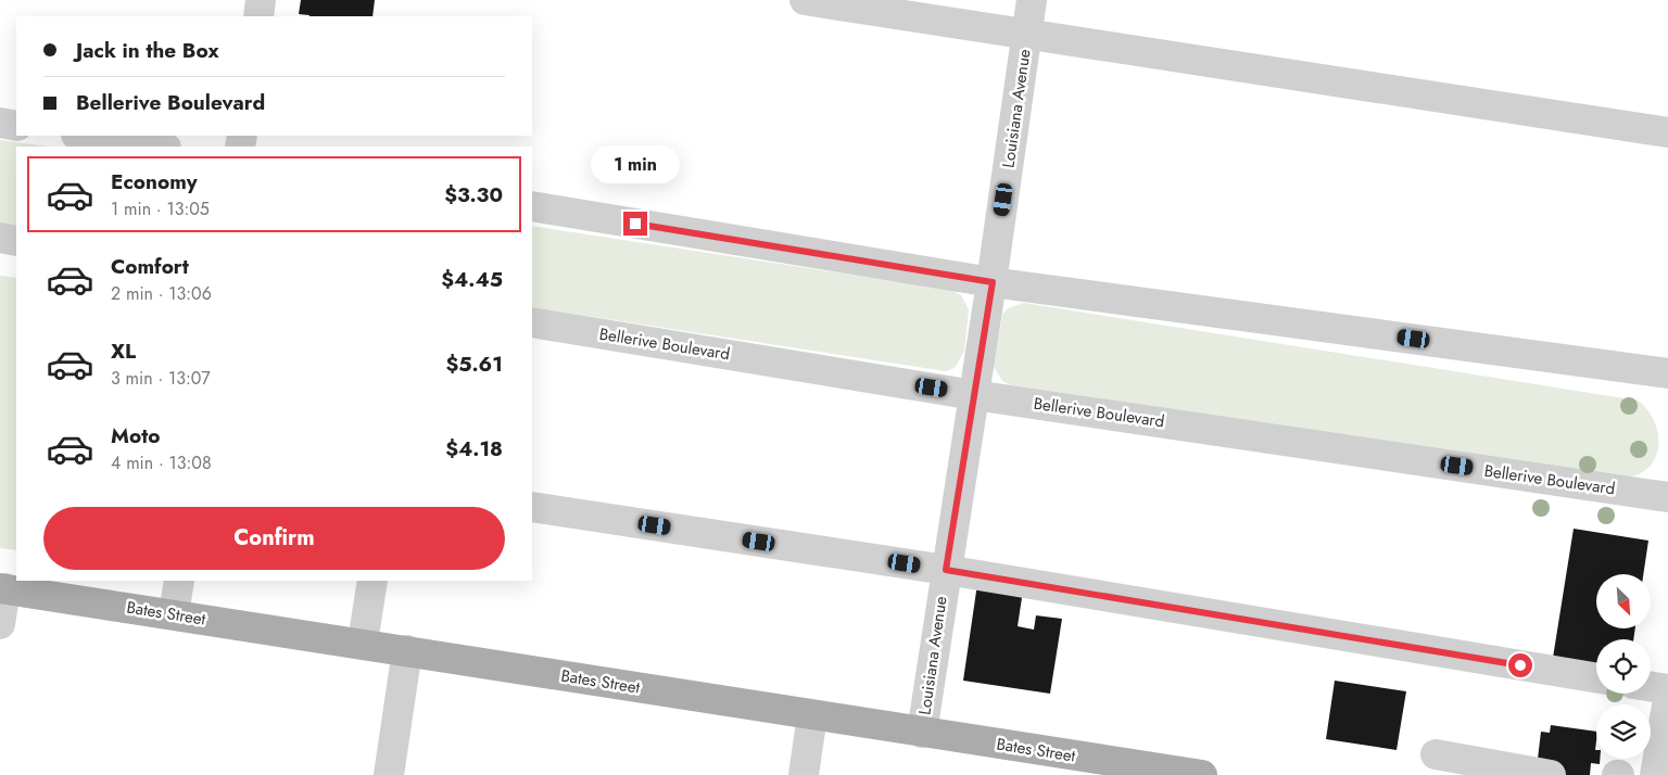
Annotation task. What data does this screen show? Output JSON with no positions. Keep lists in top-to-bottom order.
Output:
{
  "streets": {
    "main road": ["Bates Street"],
    "street": ["Louisiana Avenue", "Bellerive Boulevard"]
  },
  "crossings": [
    ["Louisiana Avenue", "Bellerive Boulevard"],
    ["Louisiana Avenue", "Bates Street"]
  ],
  "north": "bottom right",
  "page": {
    "banner": ["Jack in the Box", "Bellerive Boulevard"],
    "bubble": "1 min",
    "list": [
      {
        "name": "Economy",
        "note": "1 min · 13:05",
        "value": "$3.30"
      },
      {
        "name": "Comfort",
        "note": "2 min · 13:06",
        "value": "$4.45"
      },
      {
        "name": "XL",
        "note": "3 min · 13:07",
        "value": "$5.61"
      },
      {
        "name": "Moto",
        "note": "4 min · 13:08",
        "value": "$4.18"
      }
    ],
    "buttons": "Confirm"
  }
}
